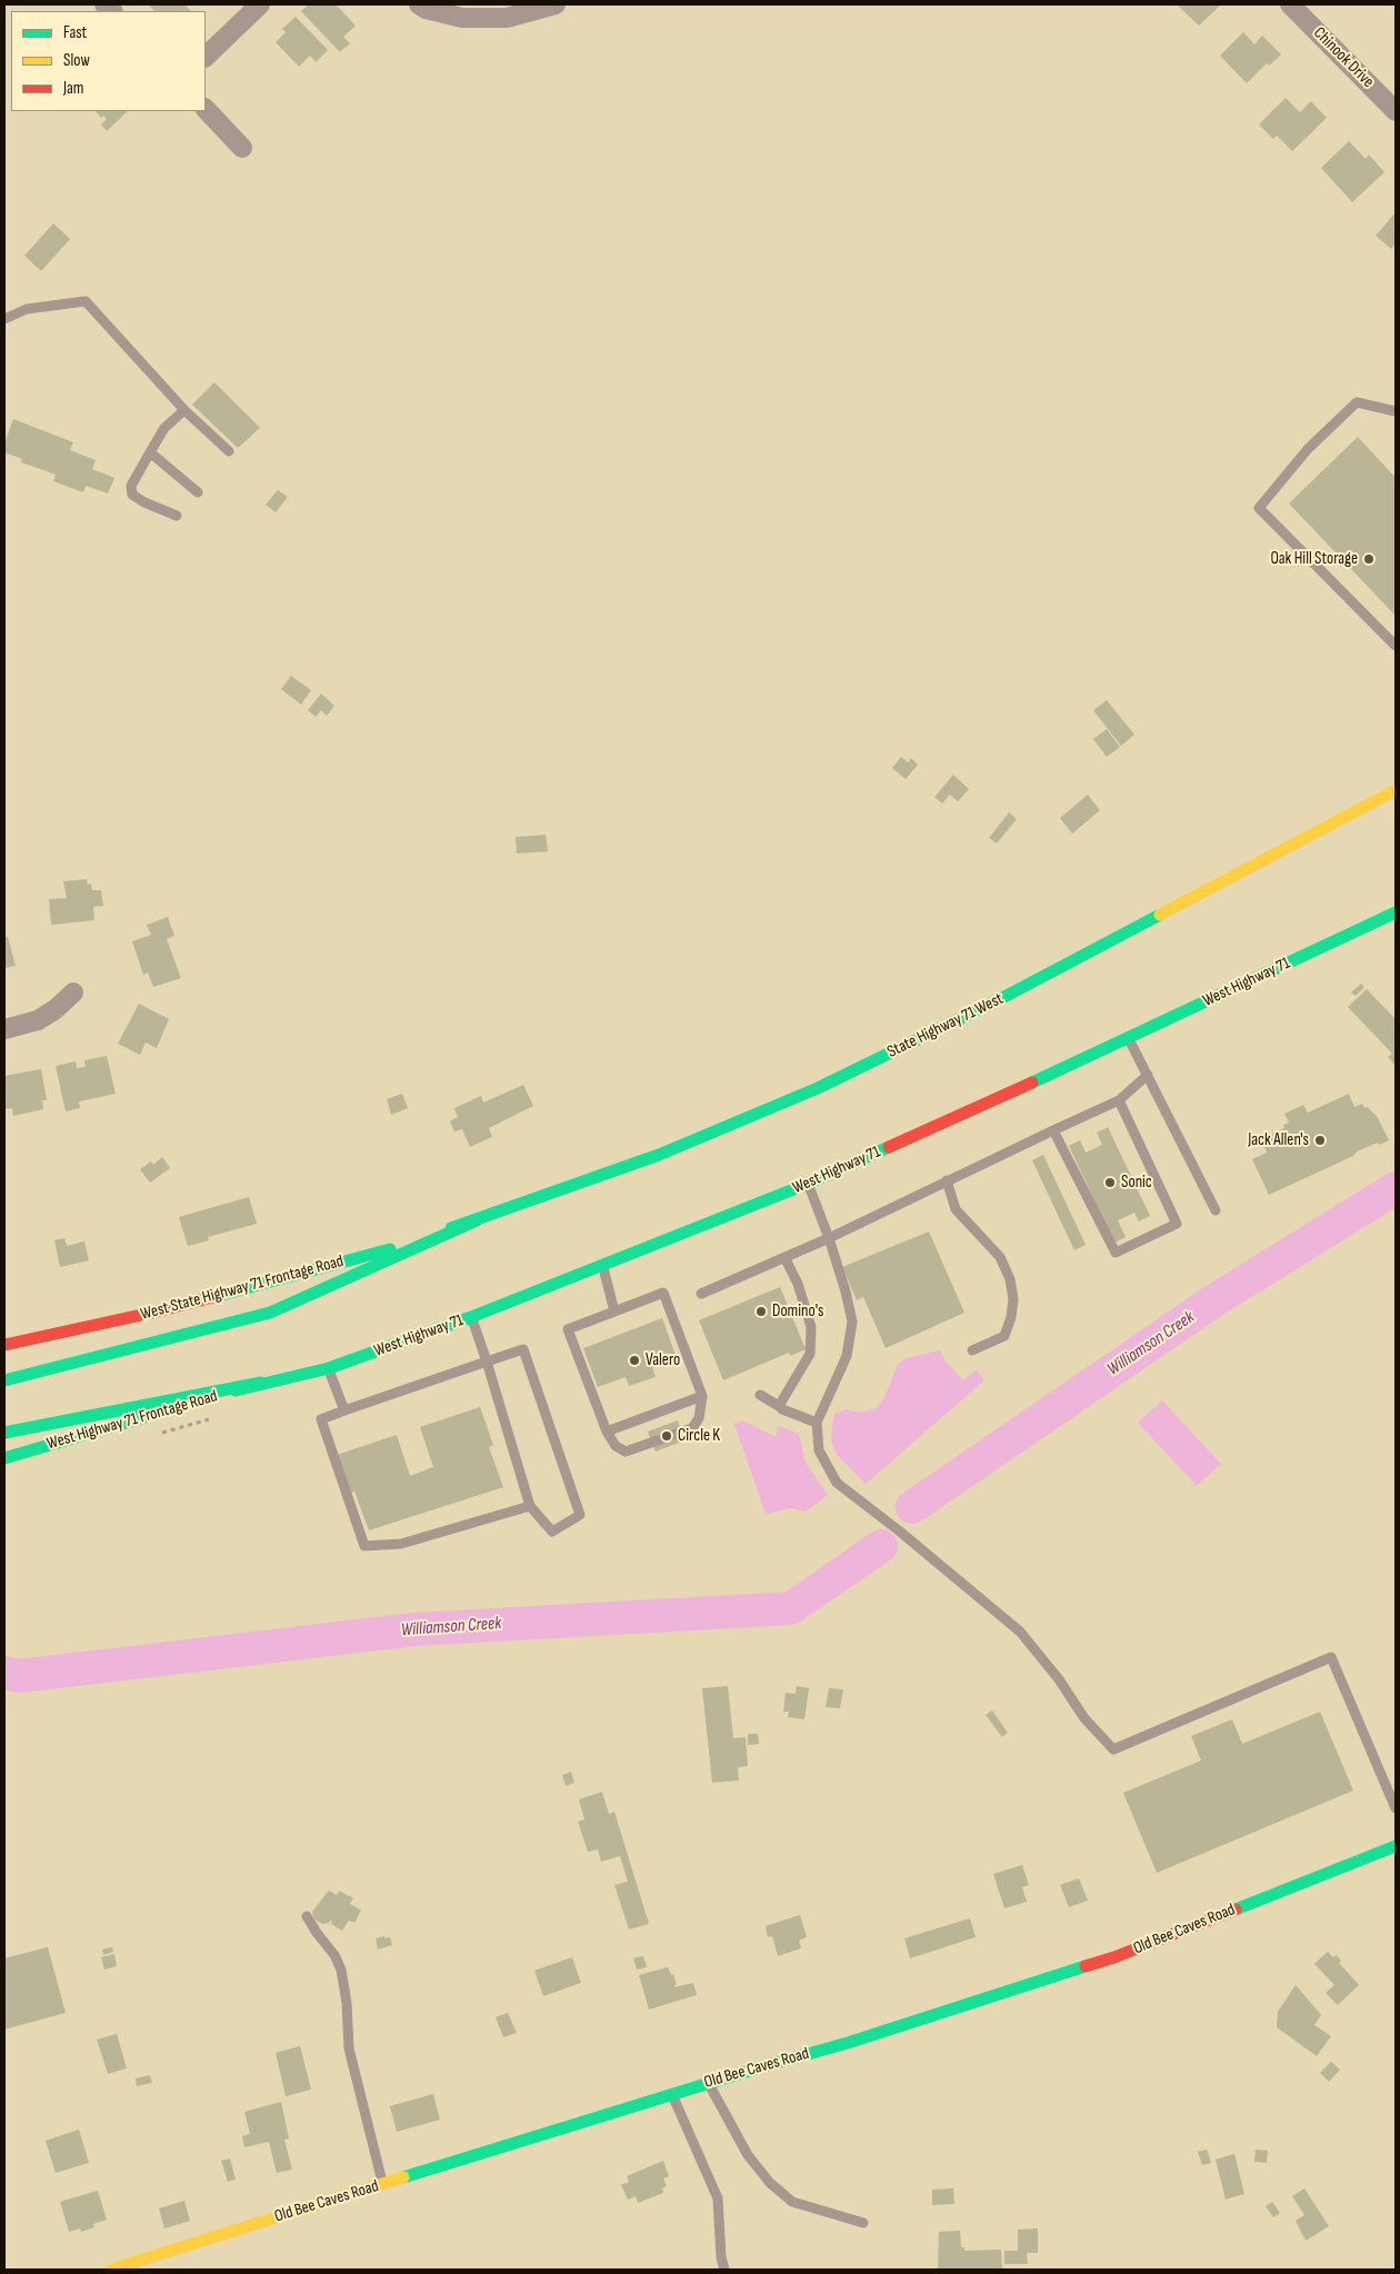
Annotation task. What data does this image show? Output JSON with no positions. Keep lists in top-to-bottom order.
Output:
{
  "streets": {
    "main road": [
      "West Highway 71",
      "State Highway 71 West",
      "West State Highway 71 Frontage Road",
      "West Highway 71 Frontage Road",
      "Old Bee Caves Road"
    ],
    "street": ["Chinook Drive"]
  },
  "crossings": [
    ["West Highway 71", "West Highway 71 Frontage Road"],
    ["State Highway 71 West", "West State Highway 71 Frontage Road"]
  ],
  "water": ["Williamson Creek"],
  "places": [
    "Oak Hill Storage",
    "Jack Allen's",
    "Sonic",
    "Domino's",
    "Valero",
    "Circle K"
  ],
  "legend": ["Fast", "Slow", "Jam"]
}
